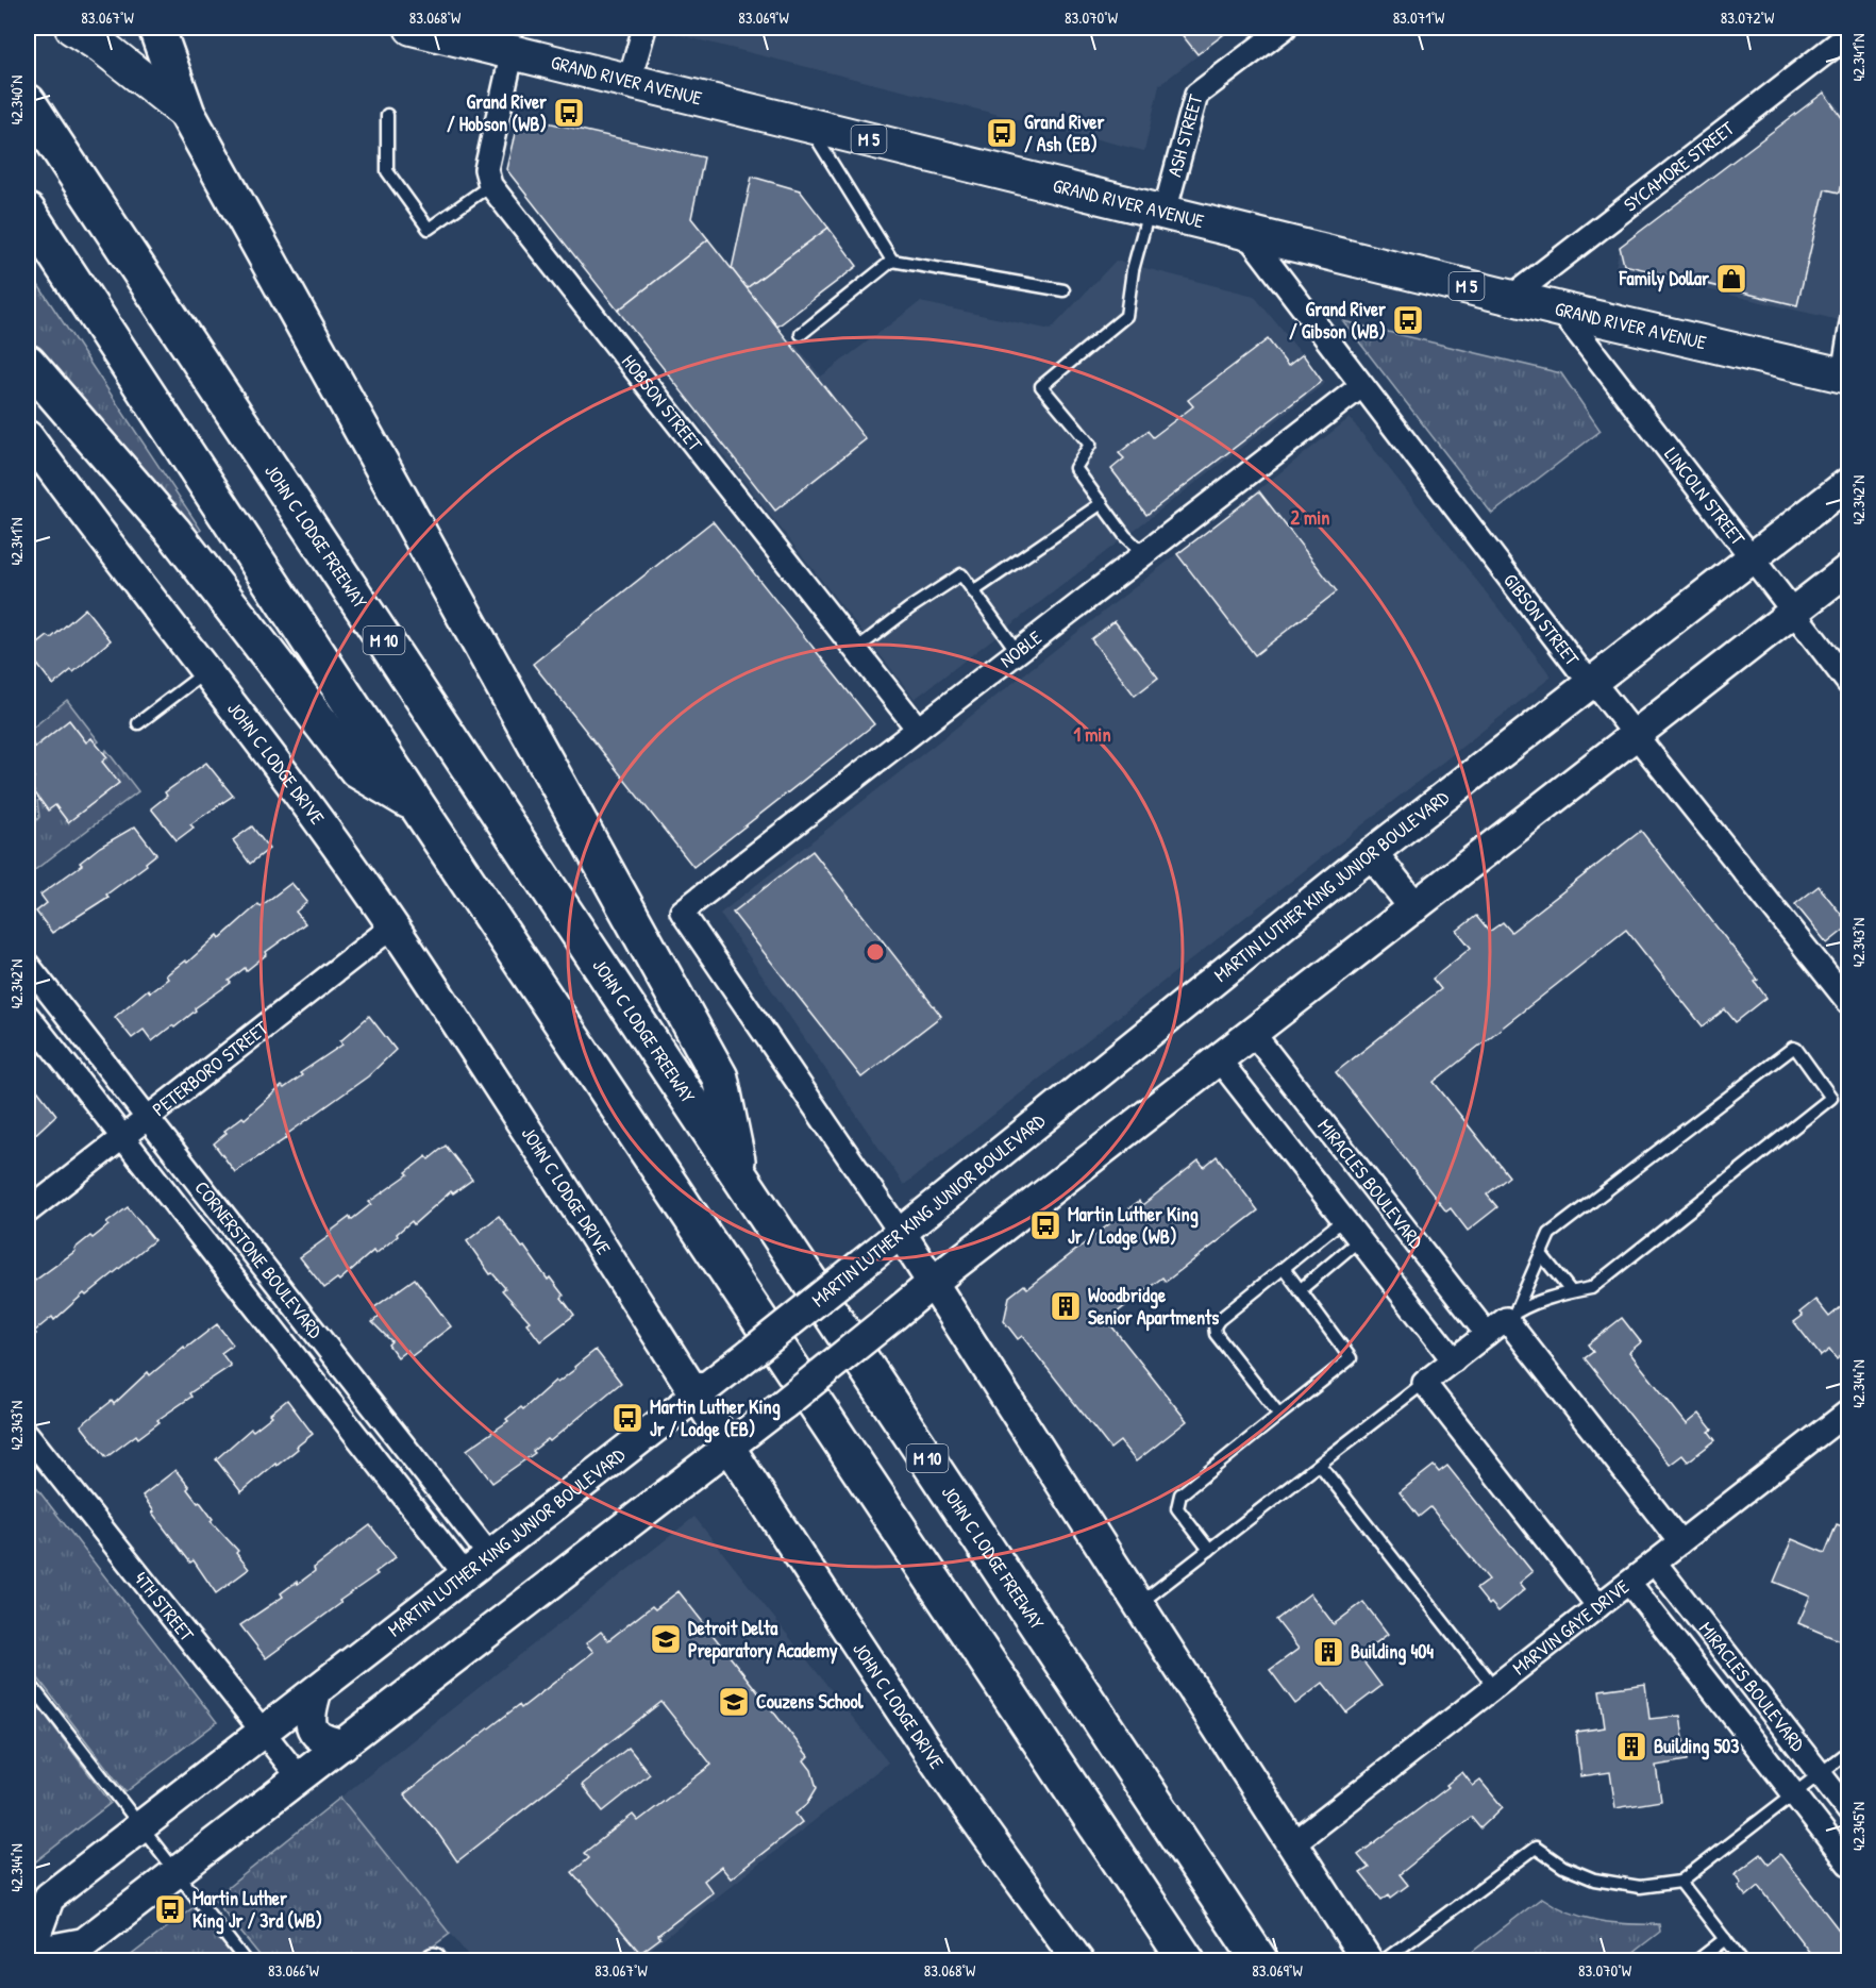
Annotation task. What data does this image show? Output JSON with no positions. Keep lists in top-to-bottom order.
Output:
{
  "streets": {
    "highway": ["JOHN C LODGE FREEWAY", "M 10"],
    "main road": [
      "GRAND RIVER AVENUE",
      "M 5",
      "JOHN C LODGE DRIVE",
      "MARTIN LUTHER KING JUNIOR BOULEVARD"
    ],
    "street": [
      "ASH STREET",
      "SYCAMORE STREET",
      "HOBSON STREET",
      "LINCOLN STREET",
      "GIBSON STREET",
      "NOBLE",
      "PETERBORO STREET",
      "MIRACLES BOULEVARD",
      "CORNERSTONE BOULEVARD",
      "4TH STREET",
      "MARVIN GAYE DRIVE"
    ]
  },
  "crossings": [
    ["GRAND RIVER AVENUE", "ASH STREET"],
    ["GRAND RIVER AVENUE", "SYCAMORE STREET"],
    ["GRAND RIVER AVENUE", "LINCOLN STREET"],
    ["GRAND RIVER AVENUE", "GIBSON STREET"],
    ["HOBSON STREET", "NOBLE"],
    ["LINCOLN STREET", "MARTIN LUTHER KING JUNIOR BOULEVARD"],
    ["GIBSON STREET", "NOBLE"],
    ["GIBSON STREET", "MARTIN LUTHER KING JUNIOR BOULEVARD"],
    ["NOBLE", "MARTIN LUTHER KING JUNIOR BOULEVARD"],
    ["JOHN C LODGE DRIVE", "MARTIN LUTHER KING JUNIOR BOULEVARD"],
    ["JOHN C LODGE DRIVE", "PETERBORO STREET"],
    ["MARTIN LUTHER KING JUNIOR BOULEVARD", "MIRACLES BOULEVARD"],
    ["MARTIN LUTHER KING JUNIOR BOULEVARD", "CORNERSTONE BOULEVARD"],
    ["MARTIN LUTHER KING JUNIOR BOULEVARD", "4TH STREET"],
    ["PETERBORO STREET", "CORNERSTONE BOULEVARD"],
    ["MIRACLES BOULEVARD", "MARVIN GAYE DRIVE"]
  ],
  "places": {
    "bus stop": [
      "Grand River / Hobson (WB)",
      "Grand River / Ash (EB)",
      "Grand River / Gibson (WB)",
      "Martin Luther King Jr / Lodge (WB)",
      "Martin Luther King Jr / Lodge (EB)",
      "Martin Luther King Jr / 3rd (WB)"
    ],
    "shop": ["Family Dollar"],
    "building": ["Woodbridge Senior Apartments", "Building 404", "Building 503"],
    "school or university": ["Detroit Delta Preparatory Academy", "Couzens School"]
  },
  "coordinates": [
    "83.067°W",
    "83.068°W",
    "83.069°W",
    "83.070°W",
    "83.071°W",
    "83.072°W",
    "42.341°N",
    "42.340°N",
    "42.342°N",
    "42.343°N",
    "42.344°N",
    "42.345°N",
    "83.066°W"
  ],
  "rings": ["2 min", "1 min"]
}
